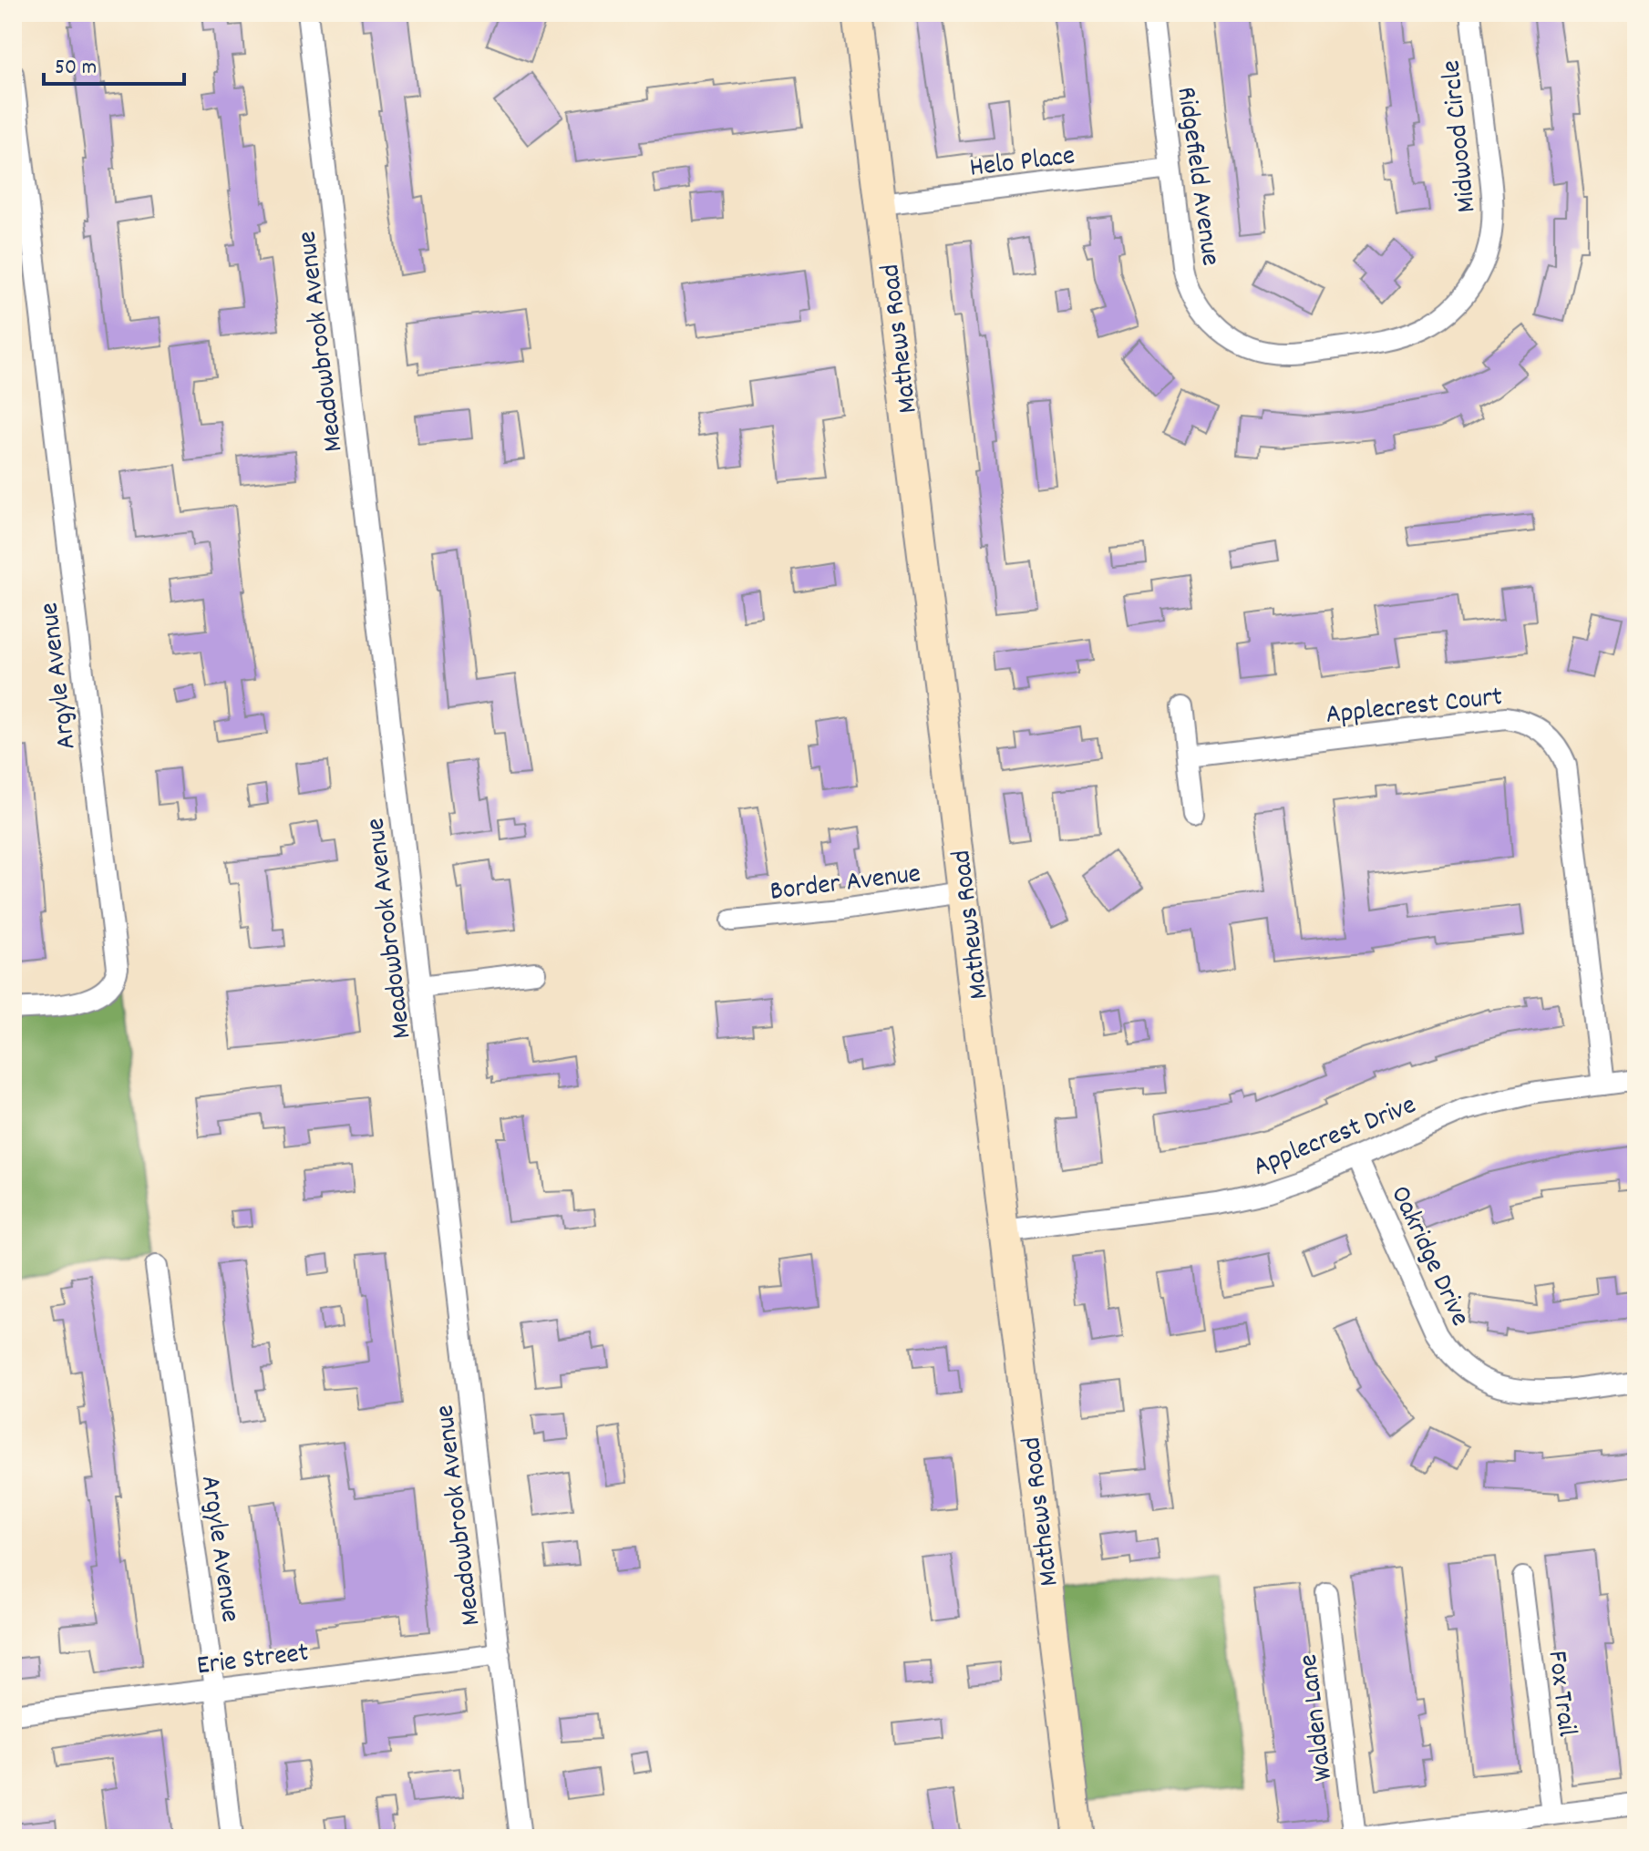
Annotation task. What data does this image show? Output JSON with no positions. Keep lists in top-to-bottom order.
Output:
{
  "streets": {
    "street": [
      "Midwood Circle",
      "Helo Place",
      "Ridgefield Avenue",
      "Mathews Road",
      "Meadowbrook Avenue",
      "Argyle Avenue",
      "Applecrest Court",
      "Border Avenue",
      "Applecrest Drive",
      "Oakridge Drive",
      "Erie Street",
      "Fox Trail",
      "Walden Lane"
    ]
  },
  "crossings": [
    ["Midwood Circle", "Ridgefield Avenue"],
    ["Helo Place", "Ridgefield Avenue"],
    ["Helo Place", "Mathews Road"],
    ["Mathews Road", "Border Avenue"],
    ["Mathews Road", "Applecrest Drive"],
    ["Meadowbrook Avenue", "Erie Street"],
    ["Argyle Avenue", "Erie Street"],
    ["Applecrest Court", "Applecrest Drive"],
    ["Applecrest Drive", "Oakridge Drive"]
  ],
  "scale_bar": "50 m"
}
